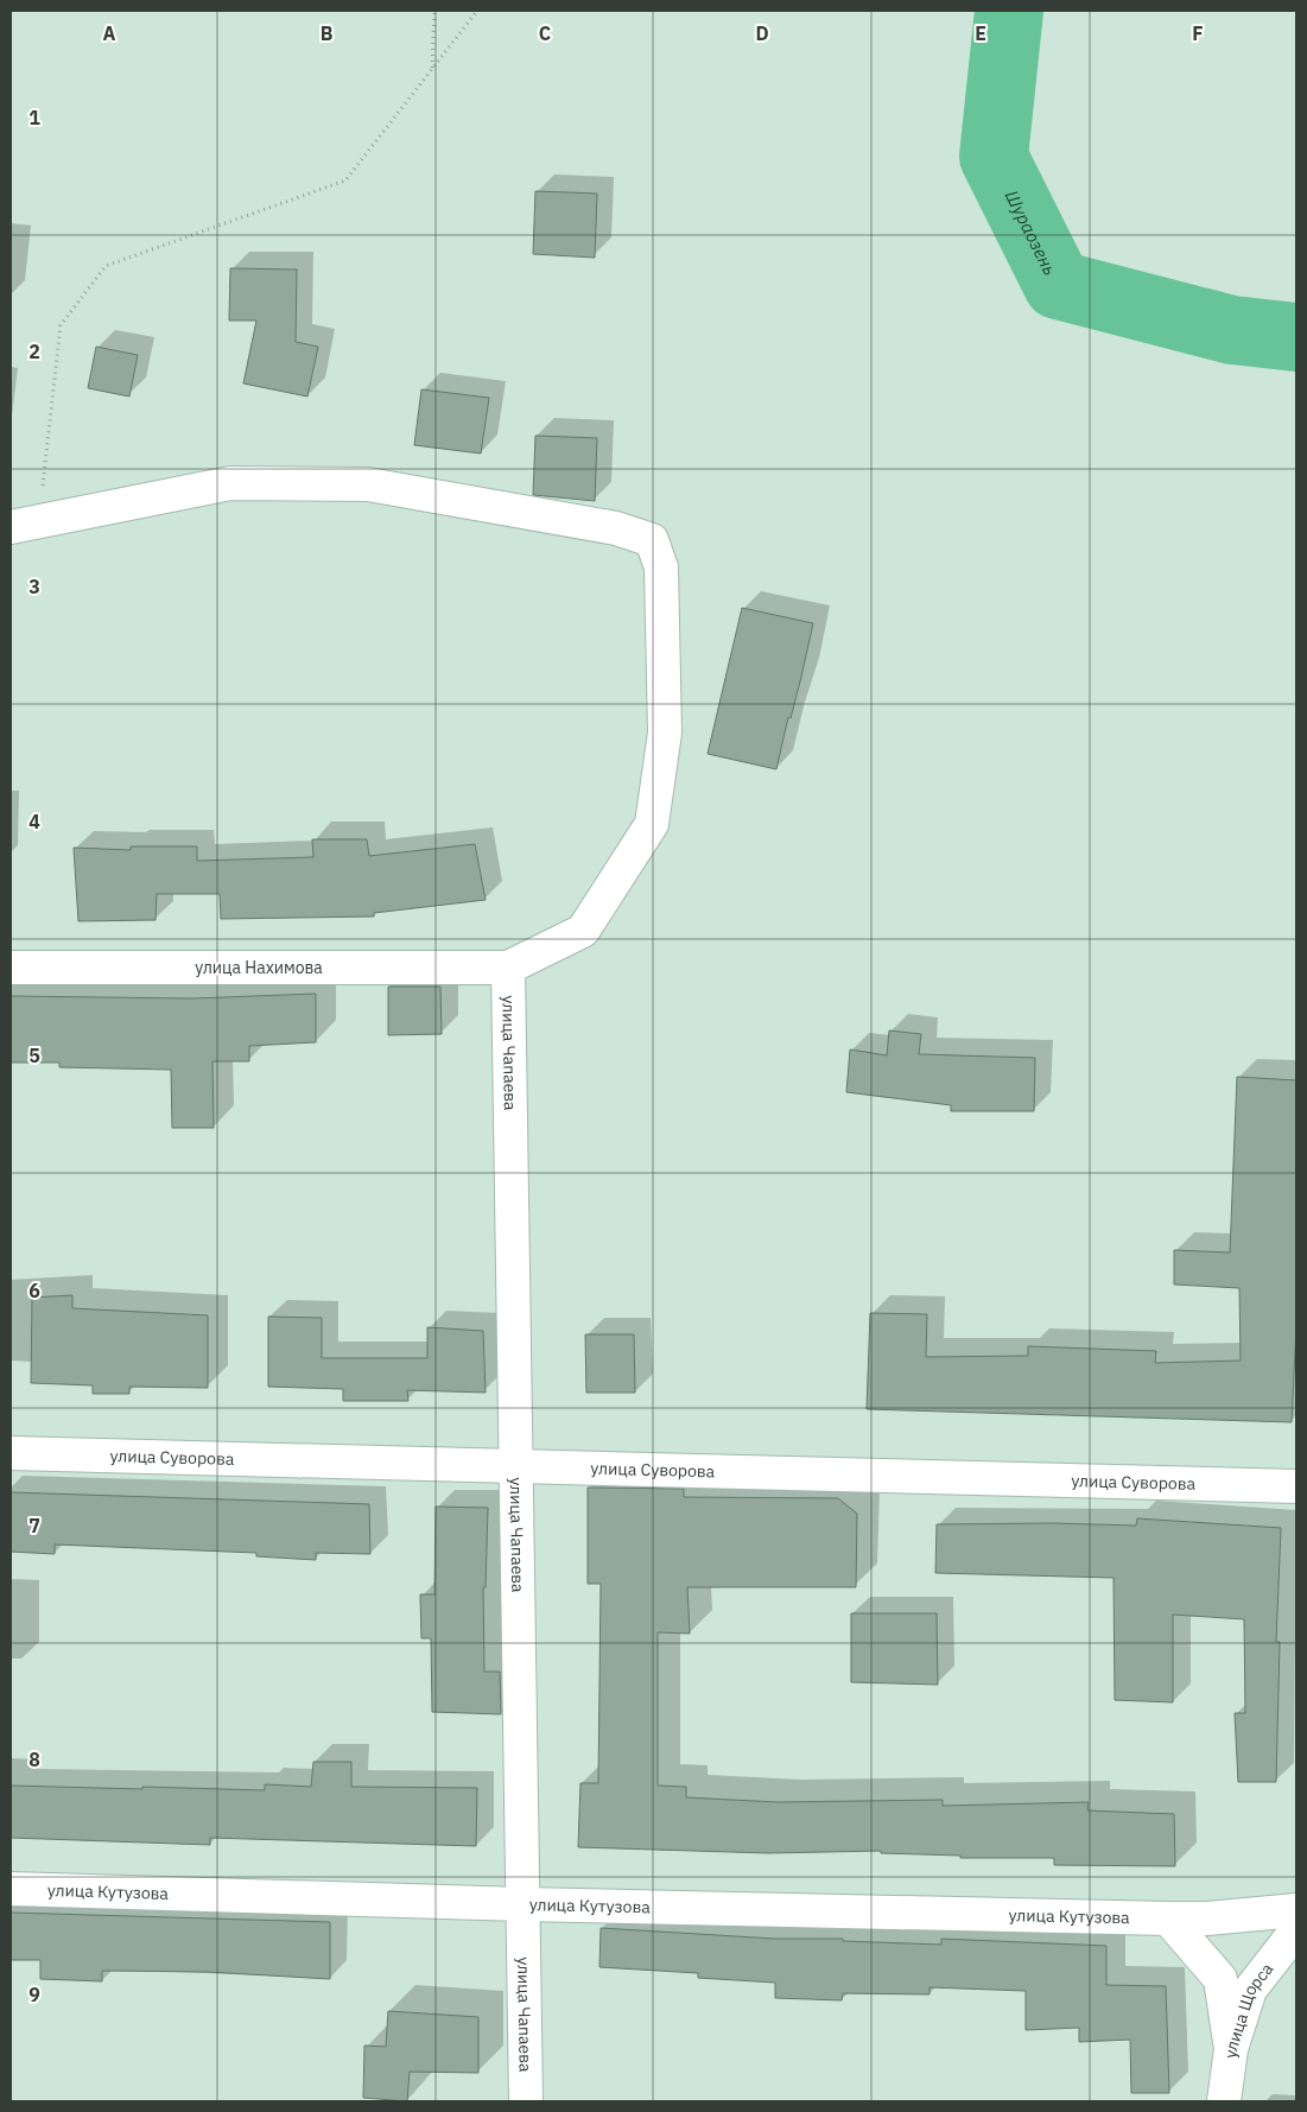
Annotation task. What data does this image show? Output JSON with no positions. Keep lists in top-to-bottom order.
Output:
{
  "streets": {
    "street": [
      "улица Нахимова",
      "улица Чапаева",
      "улица Суворова",
      "улица Кутузова",
      "улица Щорса"
    ]
  },
  "crossings": [
    ["улица Нахимова", "улица Чапаева"],
    ["улица Чапаева", "улица Суворова"],
    ["улица Чапаева", "улица Кутузова"]
  ],
  "water": ["Шураозень"],
  "grid": {
    "columns": [
      "A",
      "B",
      "C",
      "D",
      "E",
      "F"
    ],
    "rows": [
      "1",
      "2",
      "3",
      "4",
      "5",
      "6",
      "7",
      "8",
      "9"
    ]
  }
}
